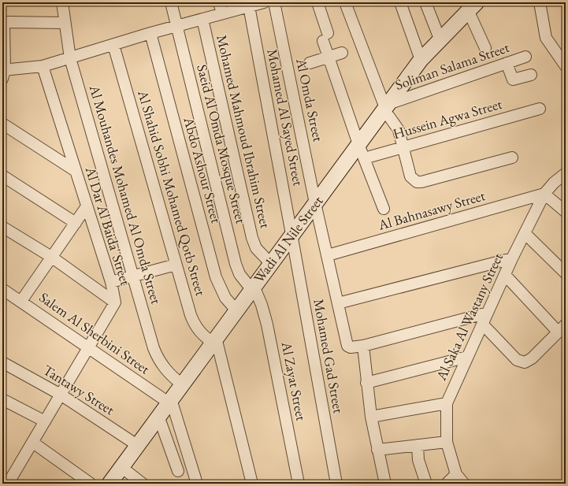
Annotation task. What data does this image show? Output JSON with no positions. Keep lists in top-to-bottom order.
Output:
{
  "streets": {
    "street": [
      "Soliman Salama Street",
      "Al Omda Street",
      "Mohamed Al Sayed Street",
      "Hussein Agwa Street",
      "Mohamed Mahmoud Ibrahim Street",
      "Saeid Al Omda Mosque Street",
      "Abdo Ashour Street",
      "Al Shahid Sobhi Mohamed Qotb Street",
      "Al Mouhandes Mohamed Al Omda Street",
      "Al Bahnasawy Street",
      "Al Dar Al Baida' Street",
      "Wadi Al Nile Street",
      "Al Saka Al Wastany Street",
      "Salem Al Sherbini Street",
      "Mohamed Gad Street",
      "Al Zayat Street",
      "Tantawy Street"
    ]
  },
  "crossings": [
    ["Soliman Salama Street", "Wadi Al Nile Street"],
    ["Al Omda Street", "Al Bahnasawy Street"],
    ["Al Omda Street", "Wadi Al Nile Street"],
    ["Mohamed Al Sayed Street", "Wadi Al Nile Street"],
    ["Mohamed Al Sayed Street", "Mohamed Gad Street"],
    ["Mohamed Mahmoud Ibrahim Street", "Wadi Al Nile Street"],
    ["Saeid Al Omda Mosque Street", "Wadi Al Nile Street"],
    ["Saeid Al Omda Mosque Street", "Al Zayat Street"],
    ["Abdo Ashour Street", "Wadi Al Nile Street"],
    ["Al Shahid Sobhi Mohamed Qotb Street", "Wadi Al Nile Street"],
    ["Al Mouhandes Mohamed Al Omda Street", "Wadi Al Nile Street"],
    ["Al Bahnasawy Street", "Al Saka Al Wastany Street"],
    ["Al Dar Al Baida' Street", "Salem Al Sherbini Street"],
    ["Al Dar Al Baida' Street", "Tantawy Street"],
    ["Wadi Al Nile Street", "Salem Al Sherbini Street"],
    ["Wadi Al Nile Street", "Mohamed Gad Street"],
    ["Wadi Al Nile Street", "Al Zayat Street"],
    ["Wadi Al Nile Street", "Tantawy Street"]
  ]
}
